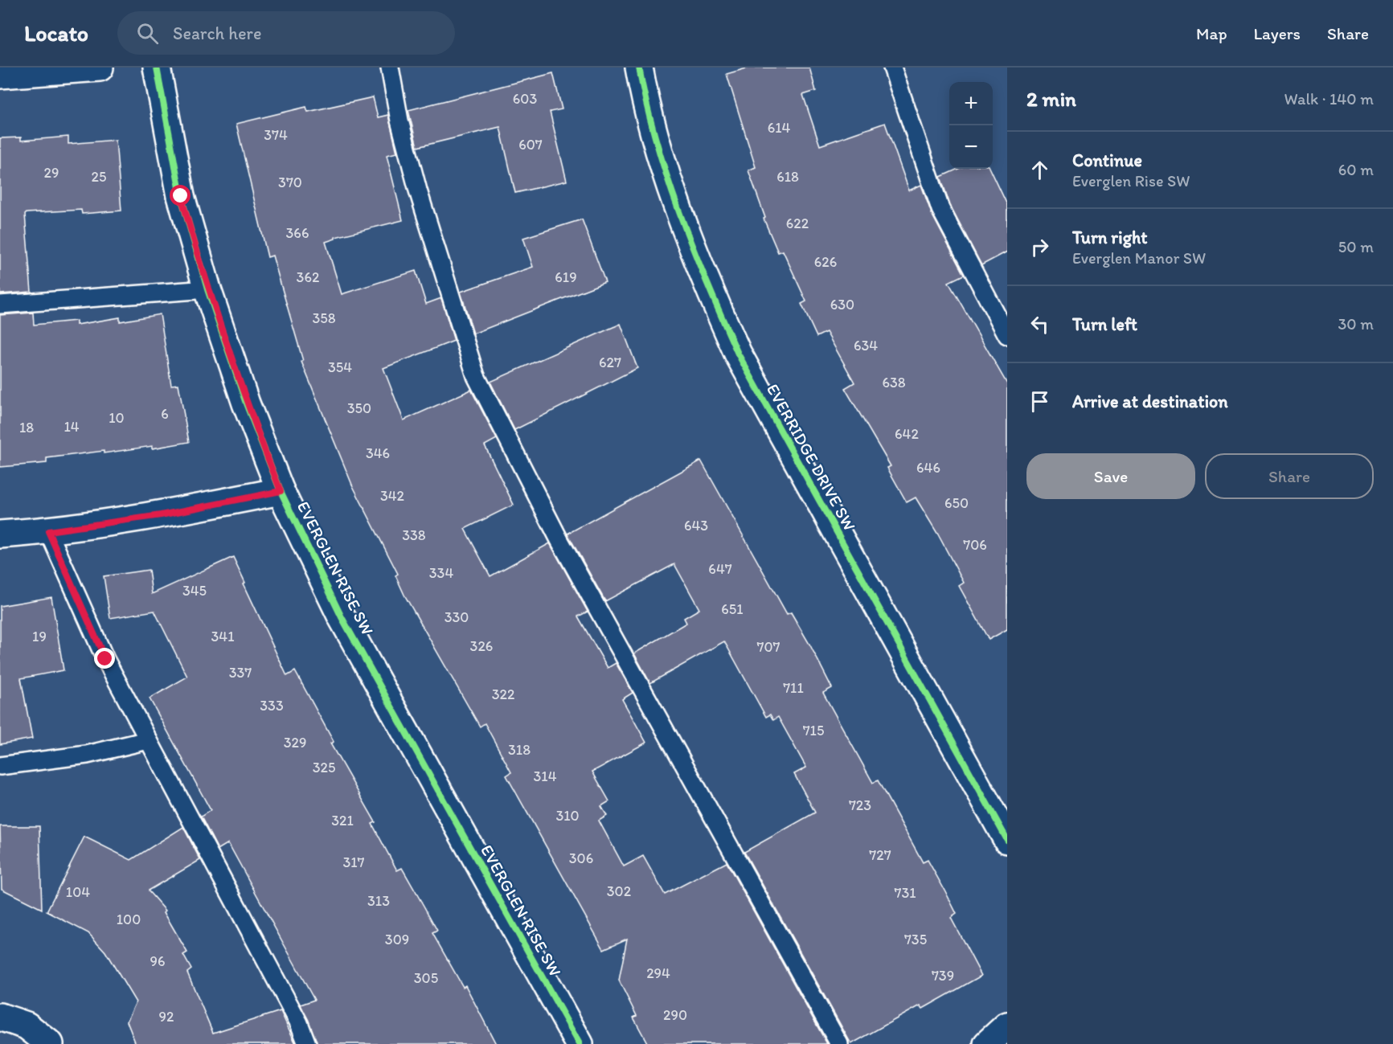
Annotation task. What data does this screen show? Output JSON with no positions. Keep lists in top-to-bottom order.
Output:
{
  "streets": {
    "street": ["EVERRIDGE DRIVE SW", "EVERGLEN RISE SW"]
  },
  "house_numbers": [
    "603",
    "614",
    "374",
    "607",
    "29",
    "25",
    "618",
    "370",
    "622",
    "366",
    "626",
    "362",
    "619",
    "630",
    "358",
    "634",
    "627",
    "354",
    "638",
    "350",
    "6",
    "10",
    "14",
    "18",
    "642",
    "346",
    "646",
    "342",
    "650",
    "643",
    "338",
    "706",
    "647",
    "334",
    "345",
    "651",
    "330",
    "19",
    "341",
    "326",
    "707",
    "337",
    "711",
    "322",
    "333",
    "715",
    "329",
    "318",
    "325",
    "314",
    "723",
    "310",
    "321",
    "727",
    "306",
    "317",
    "302",
    "104",
    "731",
    "313",
    "100",
    "309",
    "735",
    "96",
    "294",
    "739",
    "305",
    "290",
    "92"
  ],
  "page": {
    "header": "Locato",
    "search": "Search here",
    "nav": ["Map", "Layers", "Share"],
    "heading": ["2 min", "Walk · 140 m"],
    "map_buttons": ["+", "−"],
    "list": [
      ["Continue", "Everglen Rise SW", "60 m"],
      ["Turn right", "Everglen Manor SW", "50 m"],
      ["Turn left", "30 m"],
      "Arrive at destination"
    ],
    "buttons": ["Save", "Share"]
  }
}
